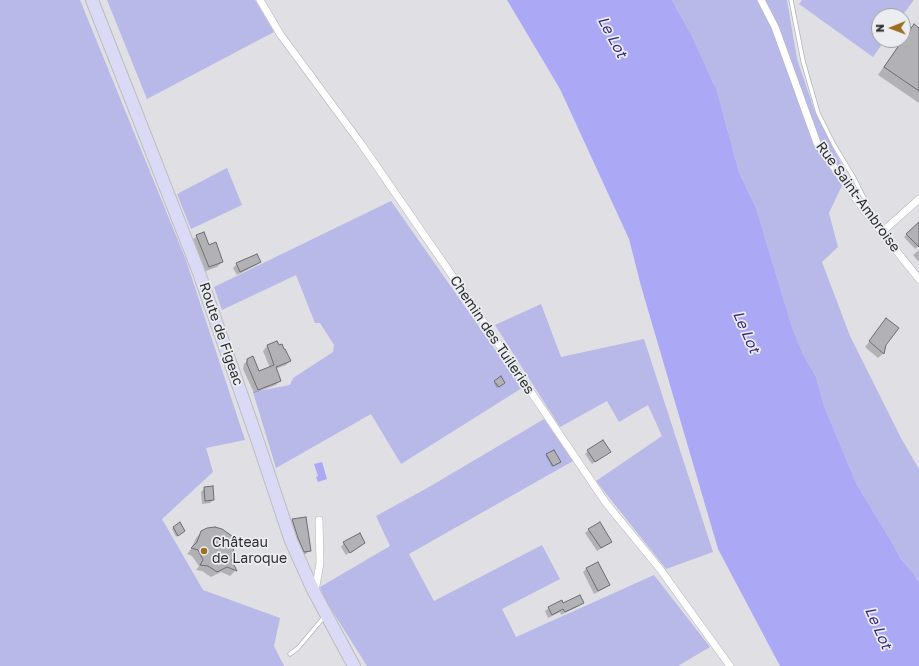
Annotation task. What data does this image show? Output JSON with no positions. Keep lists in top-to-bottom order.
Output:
{
  "streets": {
    "main road": ["Route de Figeac"],
    "street": ["Rue Saint-Ambroise", "Chemin des Tuileries"]
  },
  "water": ["Le Lot"],
  "places": ["Château de Laroque"],
  "north": "left"
}
